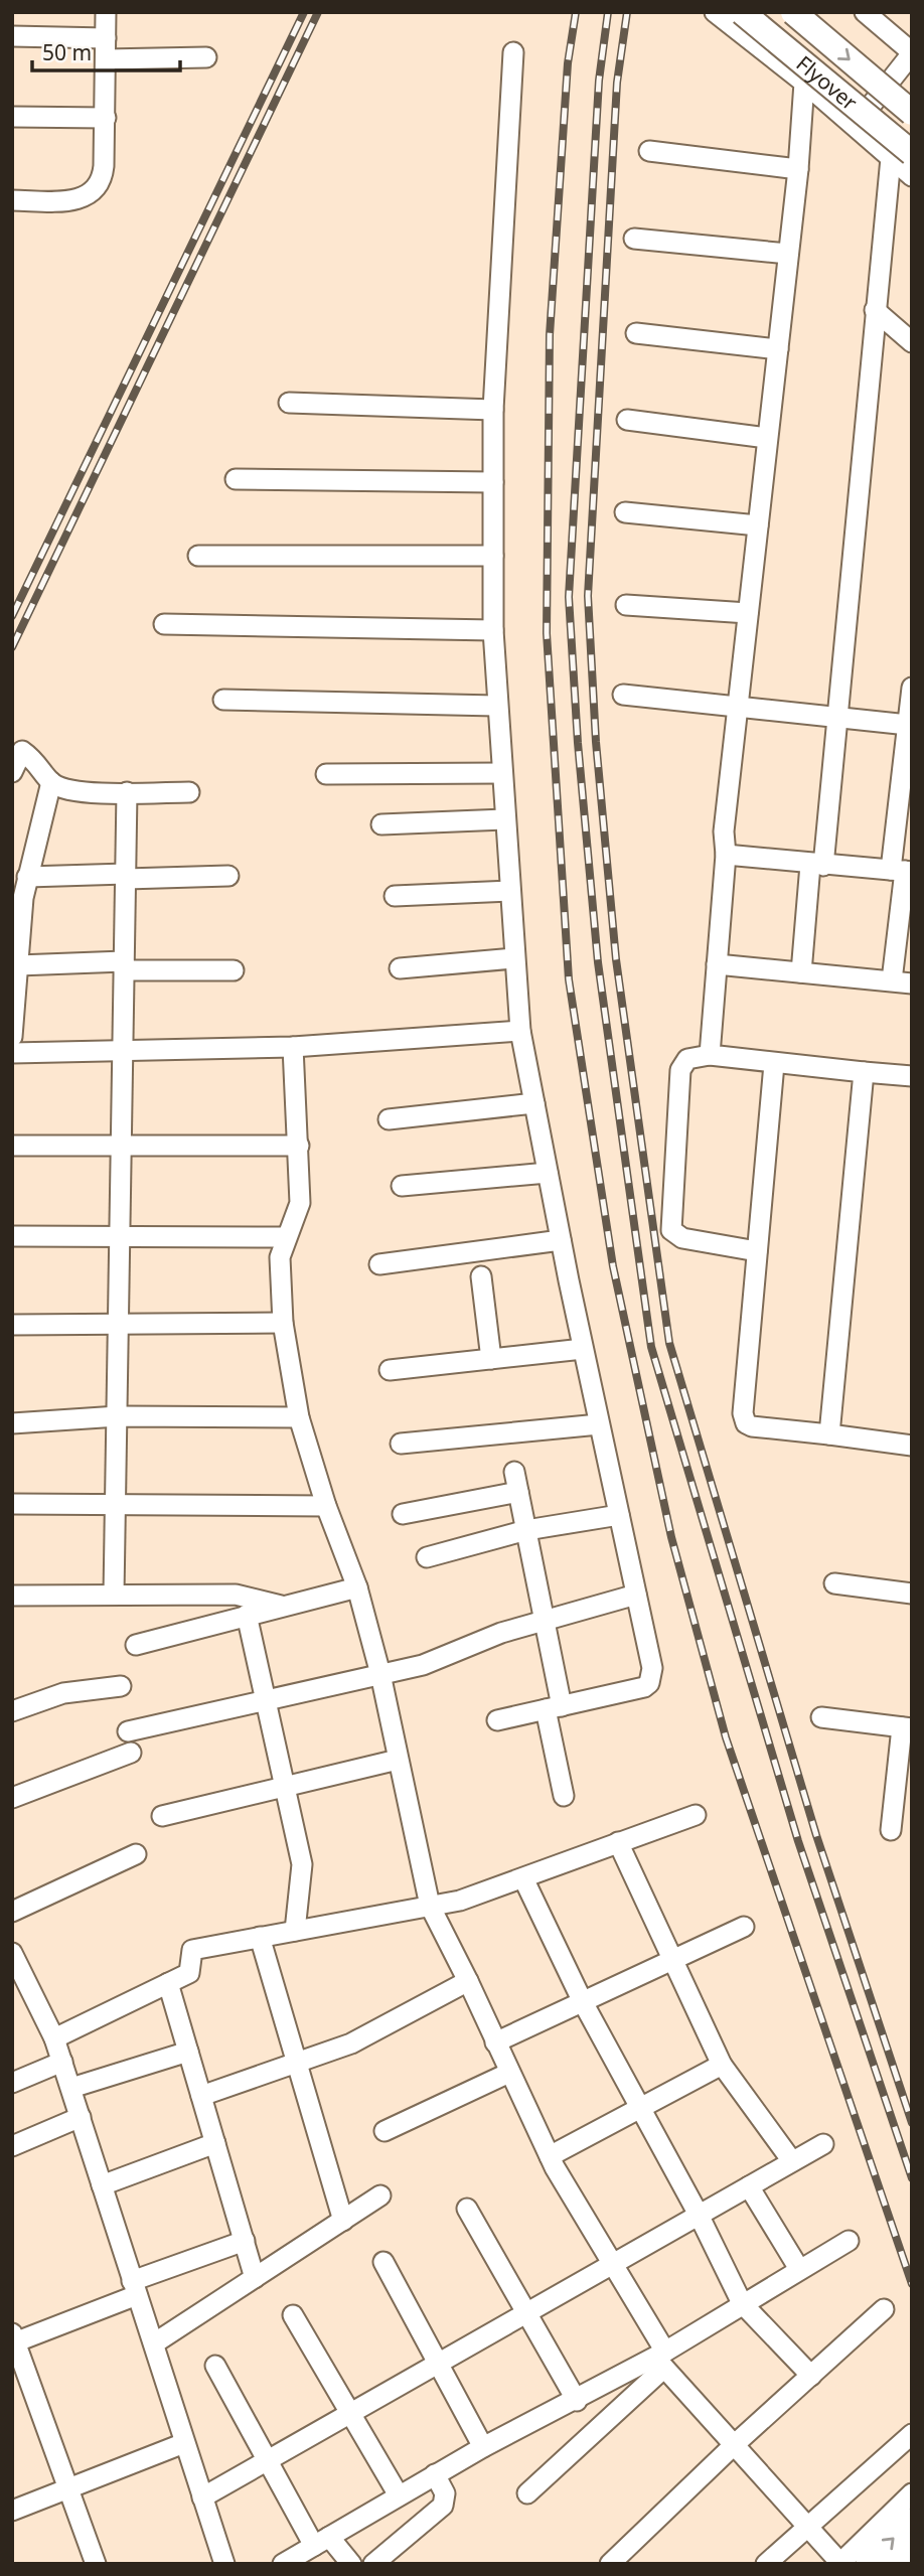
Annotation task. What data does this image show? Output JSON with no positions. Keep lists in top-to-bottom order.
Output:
{
  "streets": {
    "main road": ["Flyover"]
  },
  "scale_bar": "50 m"
}
